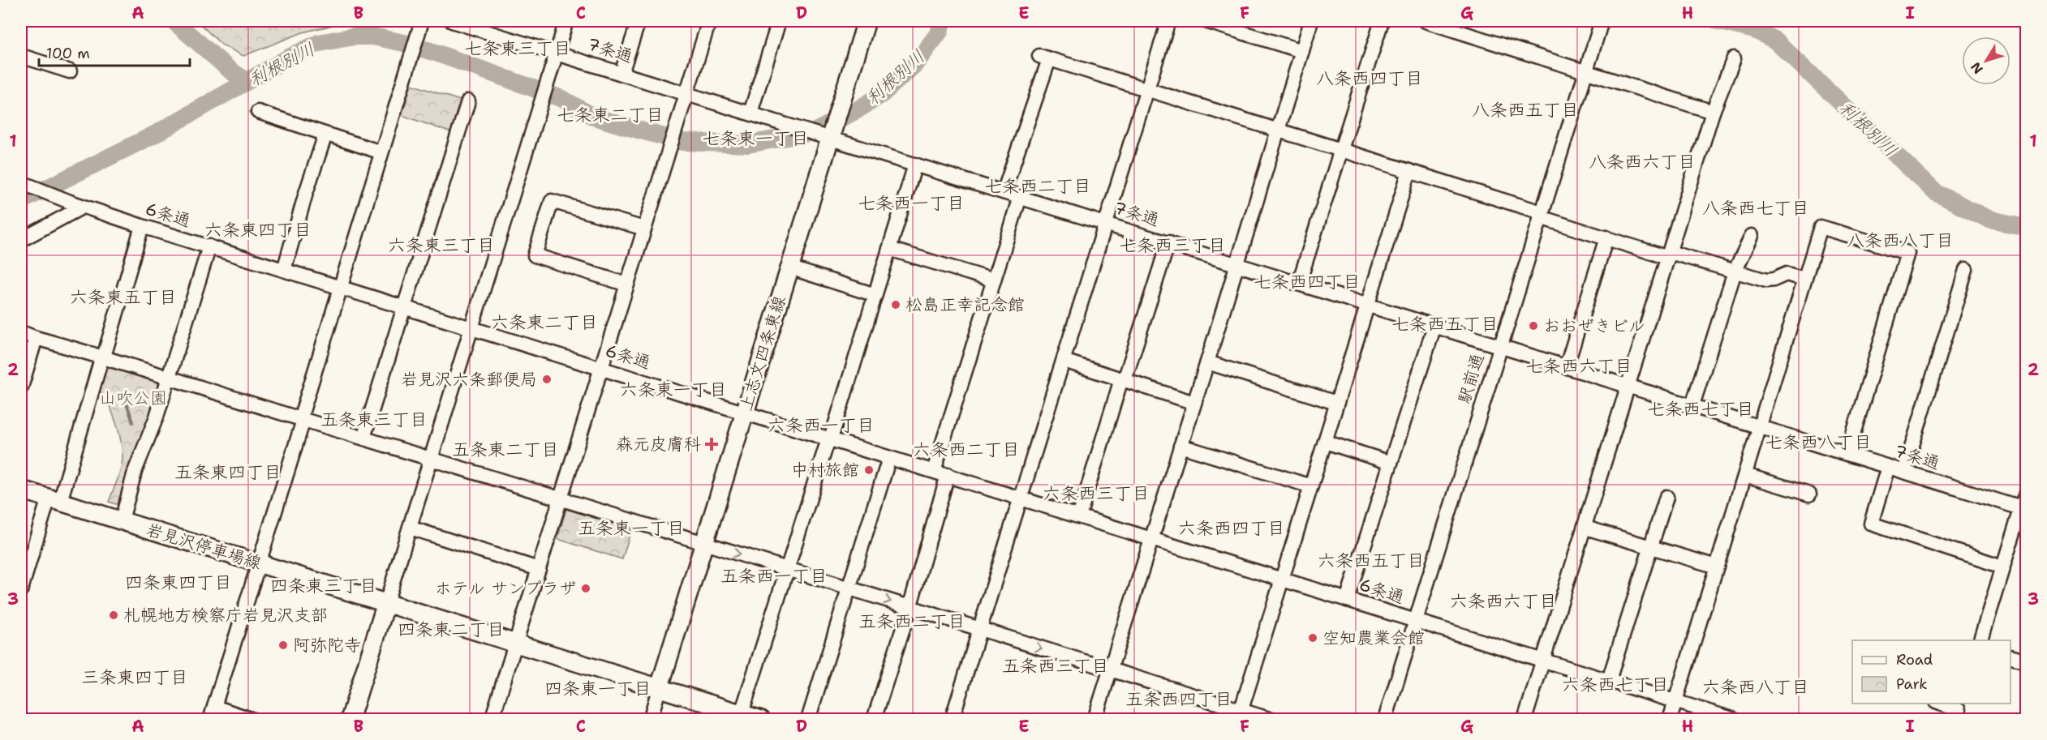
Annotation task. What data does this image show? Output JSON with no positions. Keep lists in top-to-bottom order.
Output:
{
  "streets": {
    "main road": ["上志文四条東線", "岩見沢停車場線"],
    "street": ["7条通", "6条通", "駅前通"]
  },
  "crossings": [
    ["7条通", "上志文四条東線"],
    ["7条通", "駅前通"],
    ["6条通", "上志文四条東線"],
    ["6条通", "駅前通"],
    ["上志文四条東線", "岩見沢停車場線"]
  ],
  "districts": [
    "七条東三丁目",
    "八条西四丁目",
    "八条西五丁目",
    "七条東二丁目",
    "七条東一丁目",
    "八条西六丁目",
    "七条西二丁目",
    "七条西一丁目",
    "八条西七丁目",
    "六条東四丁目",
    "八条西八丁目",
    "六条東三丁目",
    "七条西三丁目",
    "七条西四丁目",
    "六条東五丁目",
    "六条東二丁目",
    "七条西五丁目",
    "七条西六丁目",
    "六条東一丁目",
    "七条西七丁目",
    "五条東三丁目",
    "六条西一丁目",
    "七条西八丁目",
    "五条東二丁目",
    "六条西二丁目",
    "五条東四丁目",
    "六条西三丁目",
    "五条東一丁目",
    "六条西四丁目",
    "六条西五丁目",
    "五条西一丁目",
    "四条東四丁目",
    "四条東三丁目",
    "六条西六丁目",
    "五条西二丁目",
    "四条東二丁目",
    "五条西三丁目",
    "三条東四丁目",
    "六条西七丁目",
    "六条西八丁目",
    "四条東一丁目",
    "五条西四丁目"
  ],
  "water": ["利根別川"],
  "parks": ["山吹公園"],
  "places": {
    "other": [
      "松島正幸記念館",
      "おおぜきビル",
      "岩見沢六条郵便局",
      "中村旅館",
      "ホテル サンプラザ",
      "札幌地方検察庁岩見沢支部",
      "空知農業会館",
      "阿弥陀寺"
    ],
    "health": ["森元皮膚科"]
  },
  "legend": ["Road", "Park"],
  "scale_bar": "100 m",
  "north": "bottom left",
  "grid": {
    "columns": [
      "A",
      "B",
      "C",
      "D",
      "E",
      "F",
      "G",
      "H",
      "I"
    ],
    "rows": ["1", "2", "3"]
  }
}
